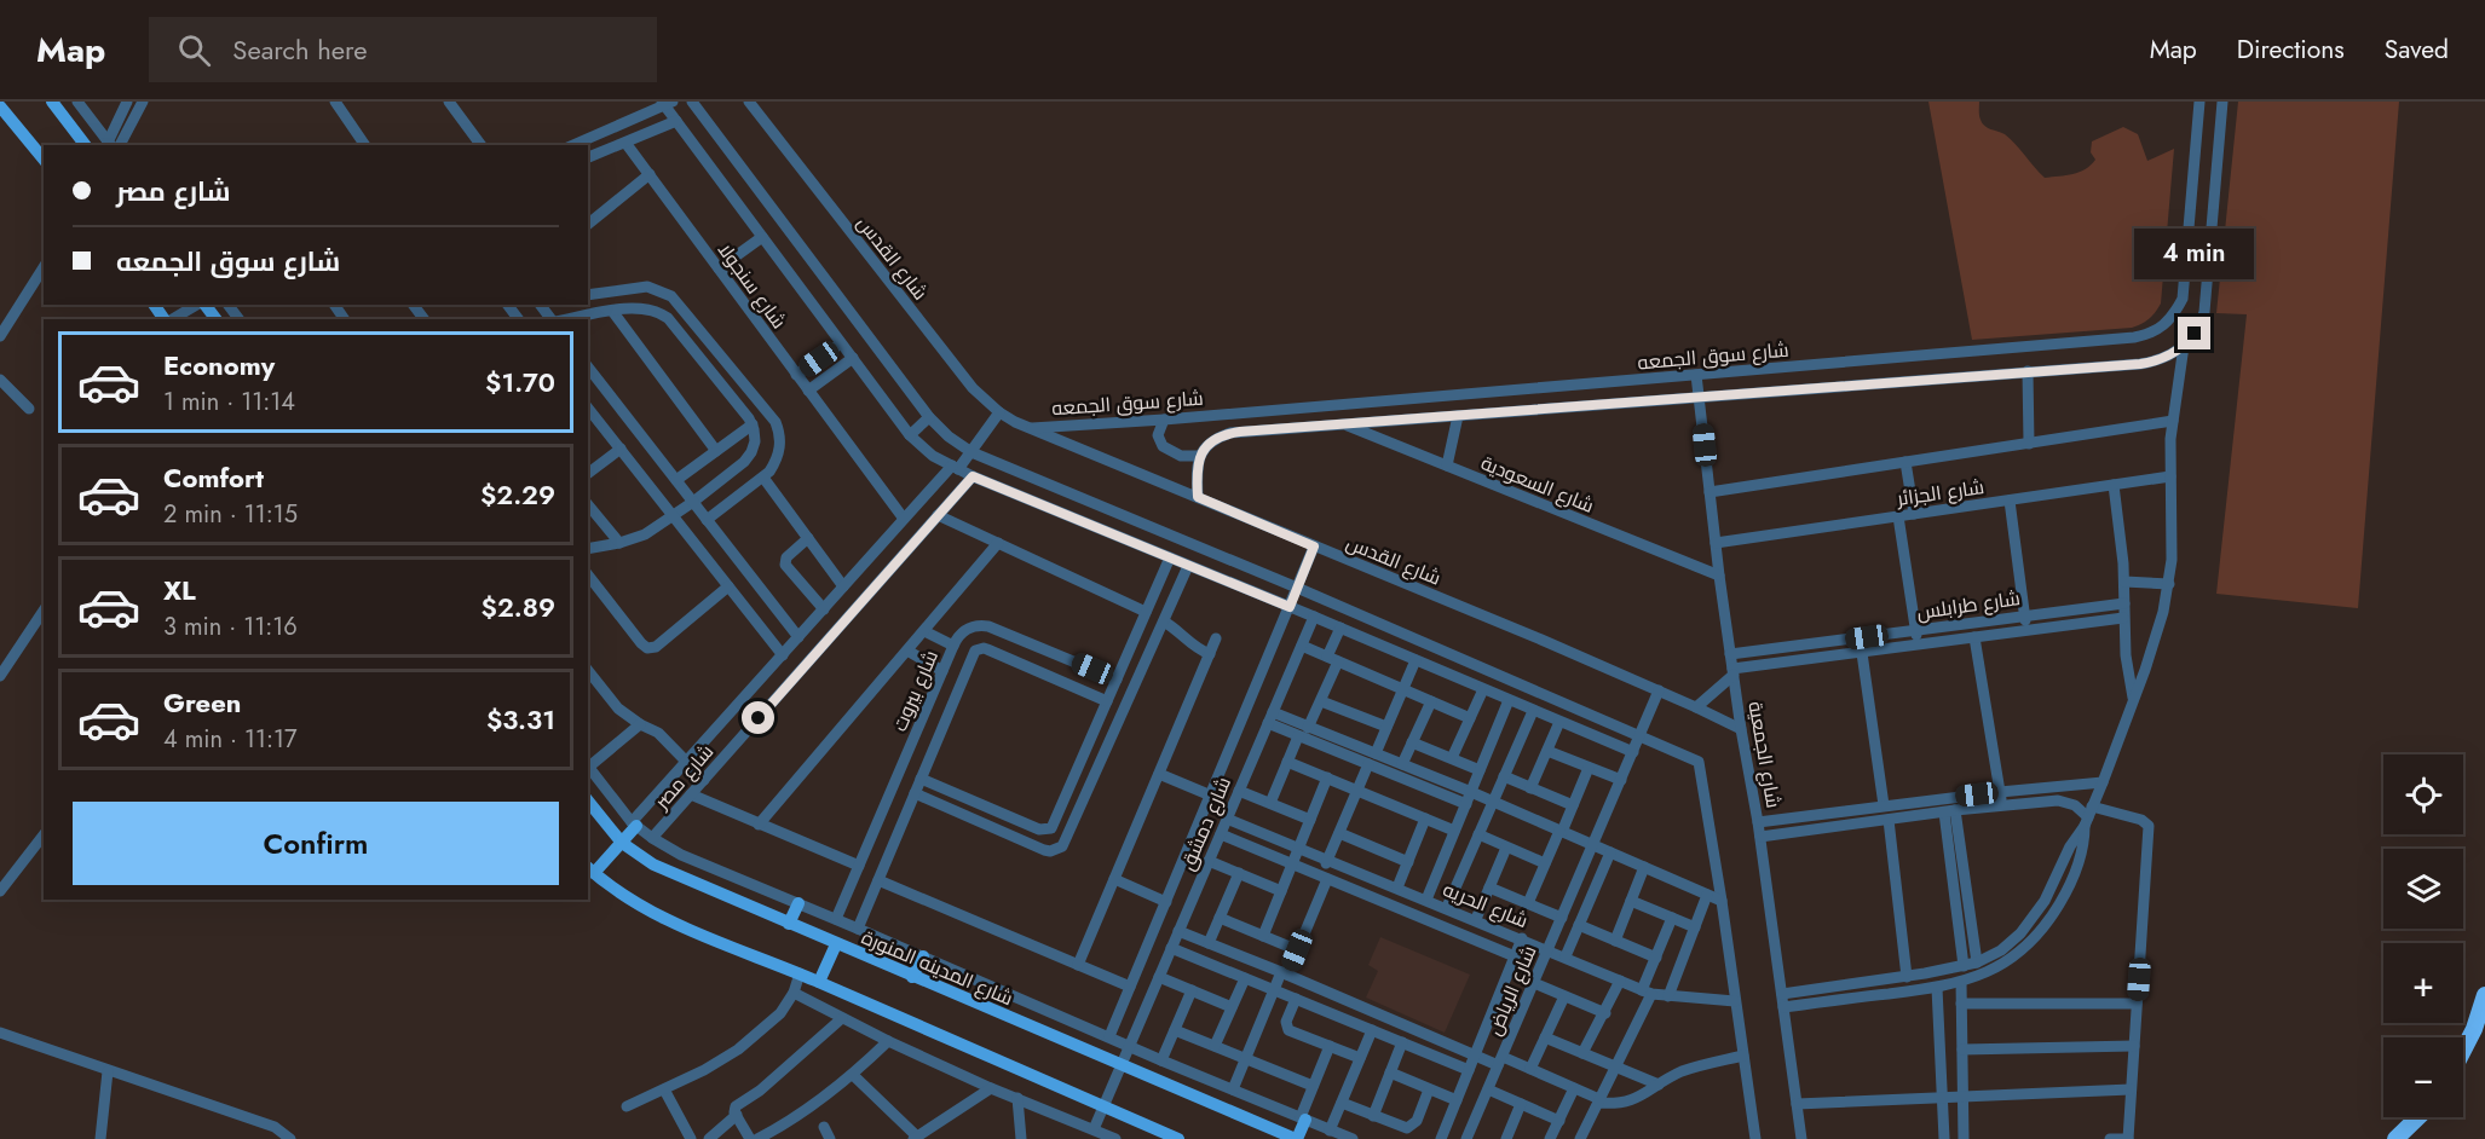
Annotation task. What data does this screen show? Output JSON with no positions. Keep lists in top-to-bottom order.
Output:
{
  "streets": {
    "main road": ["شارع المدينه المنورة"],
    "street": [
      "شارع القدس",
      "شارع سنجولا",
      "شارع سوق الجمعه",
      "شارع السعودية",
      "شارع الجزائر",
      "شارع طرابلس",
      "شارع بيروت",
      "شارع الجمعية",
      "شارع مصر",
      "شارع دمشق",
      "شارع الحريه",
      "شارع الرياض"
    ]
  },
  "crossings": [
    ["شارع القدس", "شارع سوق الجمعه"],
    ["شارع القدس", "شارع الجمعية"],
    ["شارع القدس", "شارع مصر"],
    ["شارع القدس", "شارع دمشق"],
    ["شارع القدس", "شارع الرياض"],
    ["شارع سنجولا", "شارع مصر"],
    ["شارع سوق الجمعه", "شارع السعودية"],
    ["شارع سوق الجمعه", "شارع الجمعية"],
    ["شارع السعودية", "شارع الجمعية"],
    ["شارع الجزائر", "شارع الجمعية"],
    ["شارع طرابلس", "شارع الجمعية"],
    ["شارع دمشق", "شارع الحريه"],
    ["شارع دمشق", "شارع المدينه المنورة"],
    ["شارع الحريه", "شارع الرياض"]
  ],
  "page": {
    "header": "Map",
    "search": "Search here",
    "nav": ["Map", "Directions", "Saved"],
    "banner": ["شارع مصر", "شارع سوق الجمعه"],
    "bubble": "4 min",
    "list": [
      {
        "name": "Economy",
        "note": "1 min · 11:14",
        "value": "$1.70"
      },
      {
        "name": "Comfort",
        "note": "2 min · 11:15",
        "value": "$2.29"
      },
      {
        "name": "XL",
        "note": "3 min · 11:16",
        "value": "$2.89"
      },
      {
        "name": "Green",
        "note": "4 min · 11:17",
        "value": "$3.31"
      }
    ],
    "map_buttons": ["+", "−"],
    "buttons": "Confirm"
  }
}
